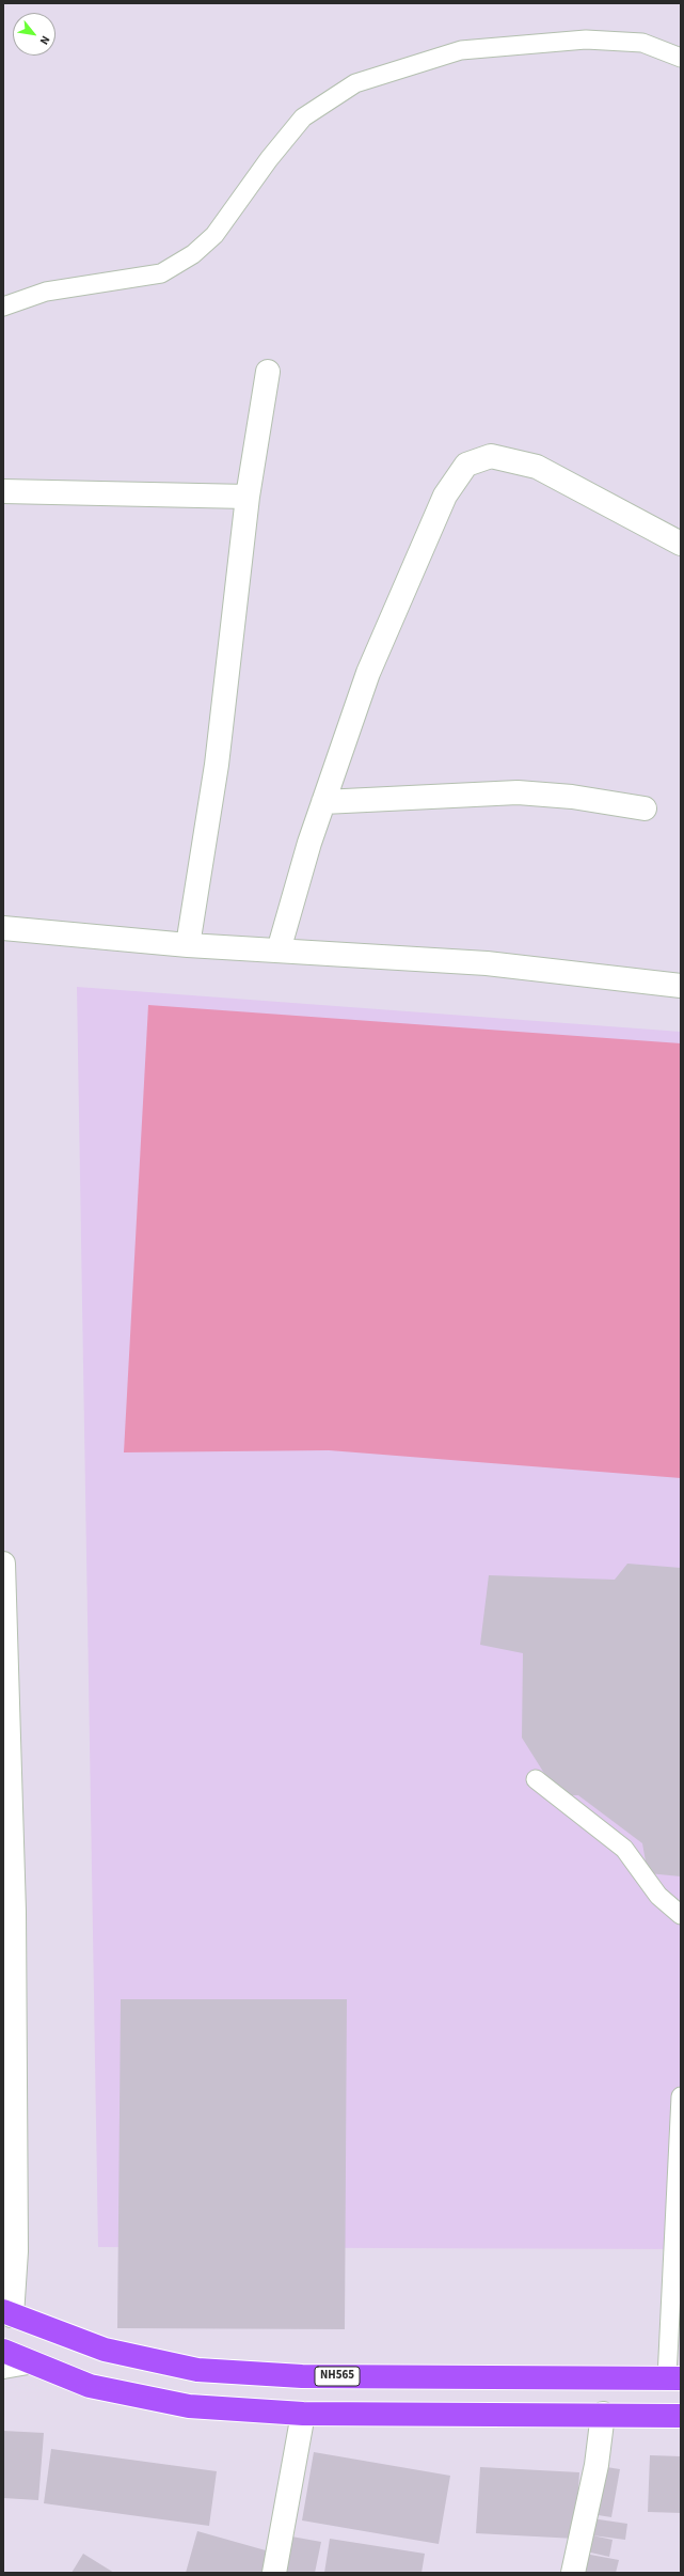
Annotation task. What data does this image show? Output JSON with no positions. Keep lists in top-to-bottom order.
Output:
{
  "streets": {
    "highway": ["NH565"]
  },
  "north": "bottom right"
}
